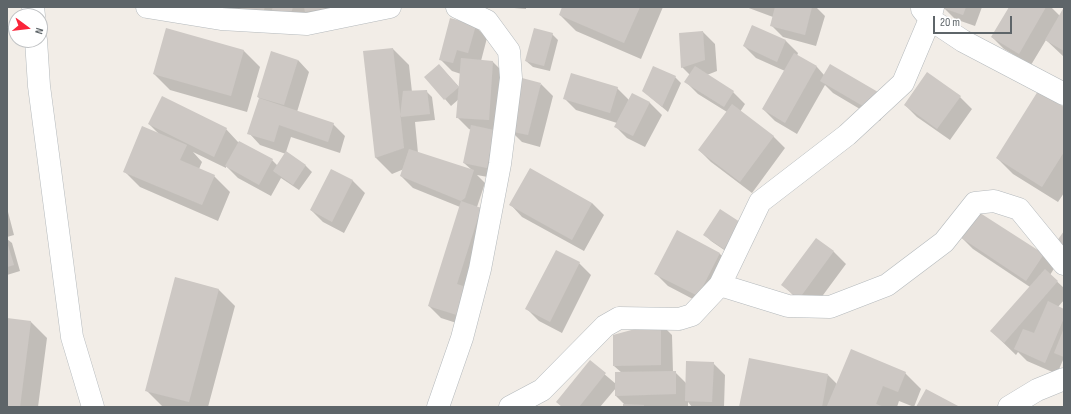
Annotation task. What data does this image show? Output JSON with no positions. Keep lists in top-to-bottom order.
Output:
{
  "scale_bar": "20 m",
  "north": "right"
}
